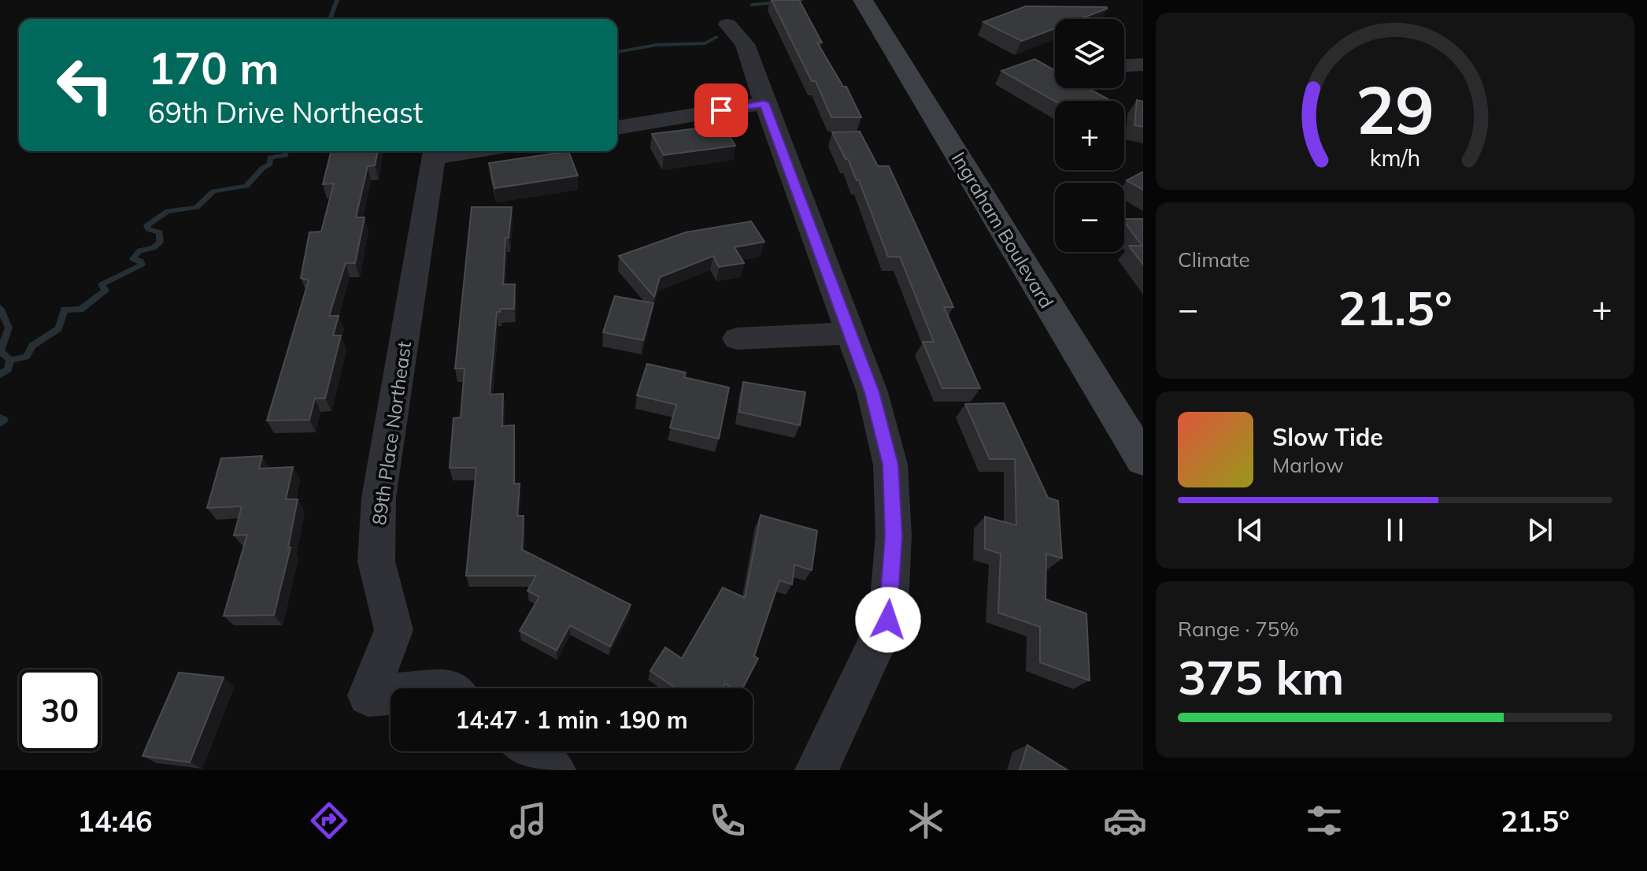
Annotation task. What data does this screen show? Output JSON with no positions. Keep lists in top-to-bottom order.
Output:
{
  "streets": {
    "main road": ["Ingraham Boulevard"],
    "street": ["89th Place Northeast"]
  },
  "page": {
    "map_buttons": ["+", "−"],
    "turn": ["170 m", "69th Drive Northeast"],
    "tile": [
      "Climate",
      ["Range · 75%", "375 km"]
    ],
    "heat": ["−", "21.5°", "+"],
    "song": ["Slow Tide", "Marlow"],
    "limit": "30",
    "trip": "14:47 · 1 min · 190 m",
    "tabs": ["14:46", "21.5°"],
    "gauge": ["29", "km/h"]
  }
}
